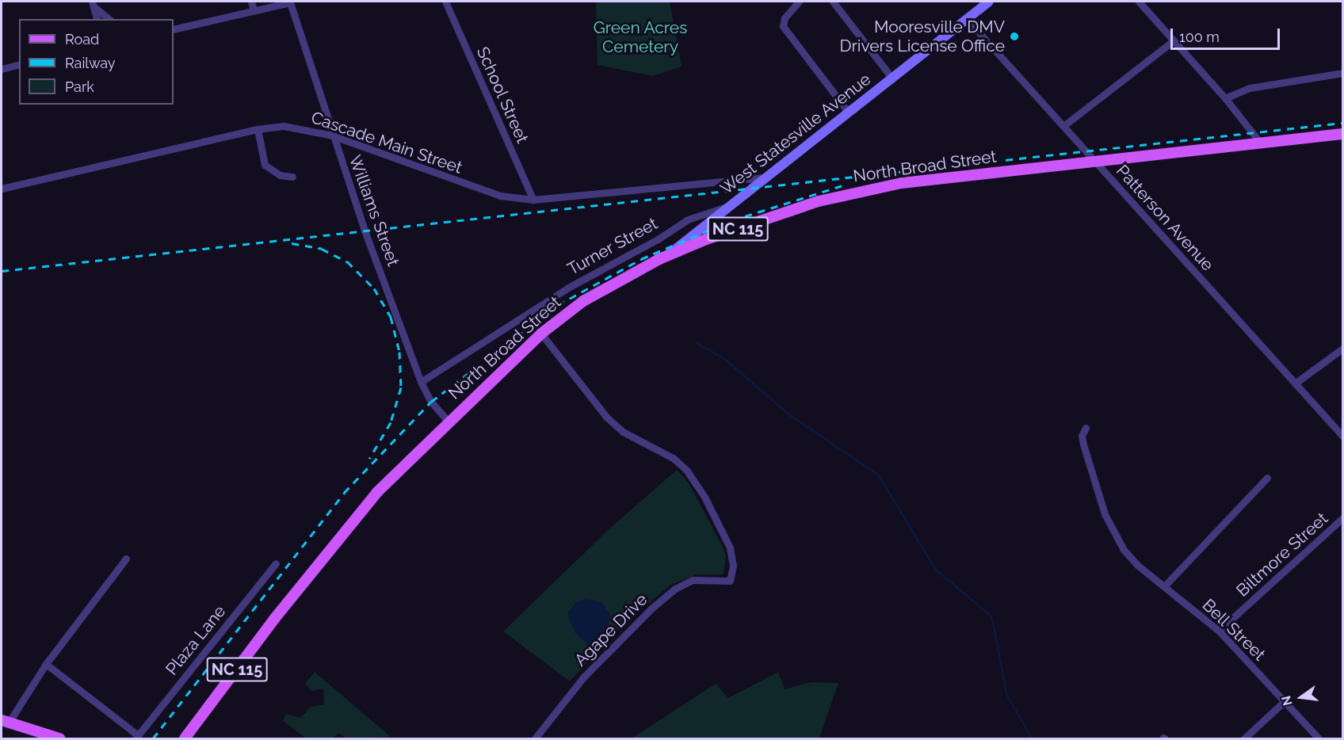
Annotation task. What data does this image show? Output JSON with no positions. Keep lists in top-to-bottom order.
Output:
{
  "streets": {
    "main road": ["North Broad Street", "NC 115"],
    "street": [
      "School Street",
      "West Statesville Avenue",
      "Cascade Main Street",
      "Williams Street",
      "Patterson Avenue",
      "Turner Street",
      "Biltmore Street",
      "Agape Drive",
      "Bell Street",
      "Plaza Lane"
    ]
  },
  "crossings": [
    ["School Street", "Cascade Main Street"],
    ["West Statesville Avenue", "Cascade Main Street"],
    ["West Statesville Avenue", "North Broad Street"],
    ["West Statesville Avenue", "Patterson Avenue"],
    ["West Statesville Avenue", "Turner Street"],
    ["Cascade Main Street", "Williams Street"],
    ["North Broad Street", "Williams Street"],
    ["North Broad Street", "Patterson Avenue"],
    ["North Broad Street", "Agape Drive"],
    ["Williams Street", "Turner Street"],
    ["Biltmore Street", "Bell Street"]
  ],
  "parks": ["Green Acres Cemetery"],
  "places": ["Mooresville DMV Drivers License Office"],
  "legend": ["Road", "Railway", "Park"],
  "scale_bar": "100 m",
  "north": "left"
}
